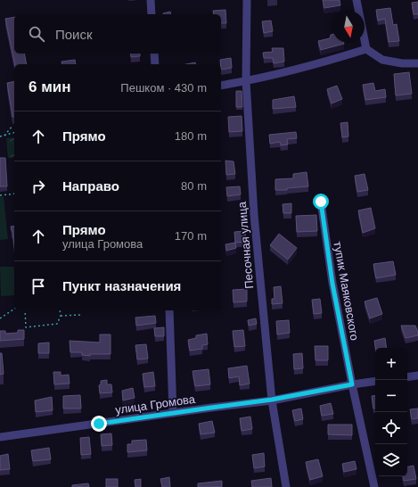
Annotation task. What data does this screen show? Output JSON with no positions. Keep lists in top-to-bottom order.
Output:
{
  "streets": {
    "street": ["Песочная улица", "тупик Маяковского", "улица Громова"]
  },
  "crossings": [
    ["Песочная улица", "улица Громова"],
    ["тупик Маяковского", "улица Громова"]
  ],
  "north": "bottom",
  "page": {
    "search": "Поиск",
    "heading": ["6 мин", "Пешком · 430 m"],
    "list": [
      ["Прямо", "180 m"],
      ["Направо", "80 m"],
      ["Прямо", "улица Громова", "170 m"],
      "Пункт назначения"
    ],
    "map_buttons": ["+", "−"]
  }
}
